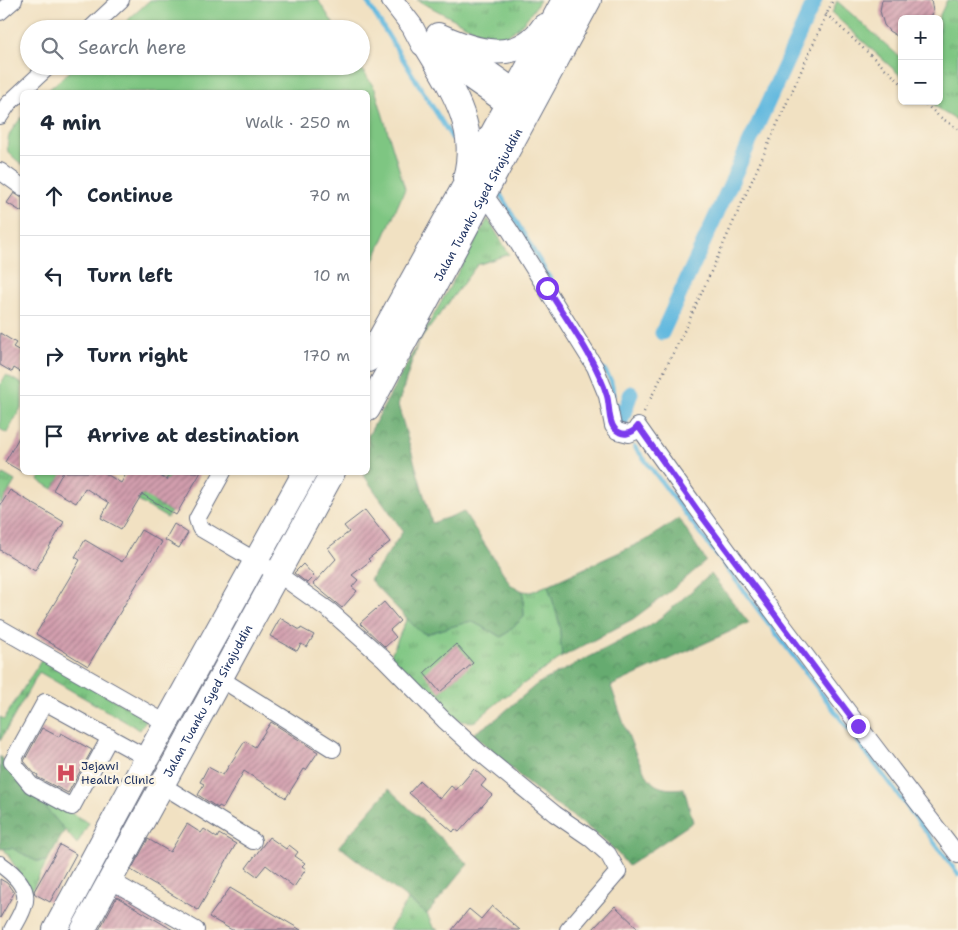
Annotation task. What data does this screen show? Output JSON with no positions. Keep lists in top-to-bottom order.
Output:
{
  "streets": {
    "highway": ["Jalan Tuanku Syed Sirajuddin"]
  },
  "places": {
    "hospital": ["Jejawi Health Clinic"]
  },
  "page": {
    "map_buttons": ["+", "−"],
    "search": "Search here",
    "heading": ["4 min", "Walk · 250 m"],
    "list": [
      ["Continue", "70 m"],
      ["Turn left", "10 m"],
      ["Turn right", "170 m"],
      "Arrive at destination"
    ]
  }
}
